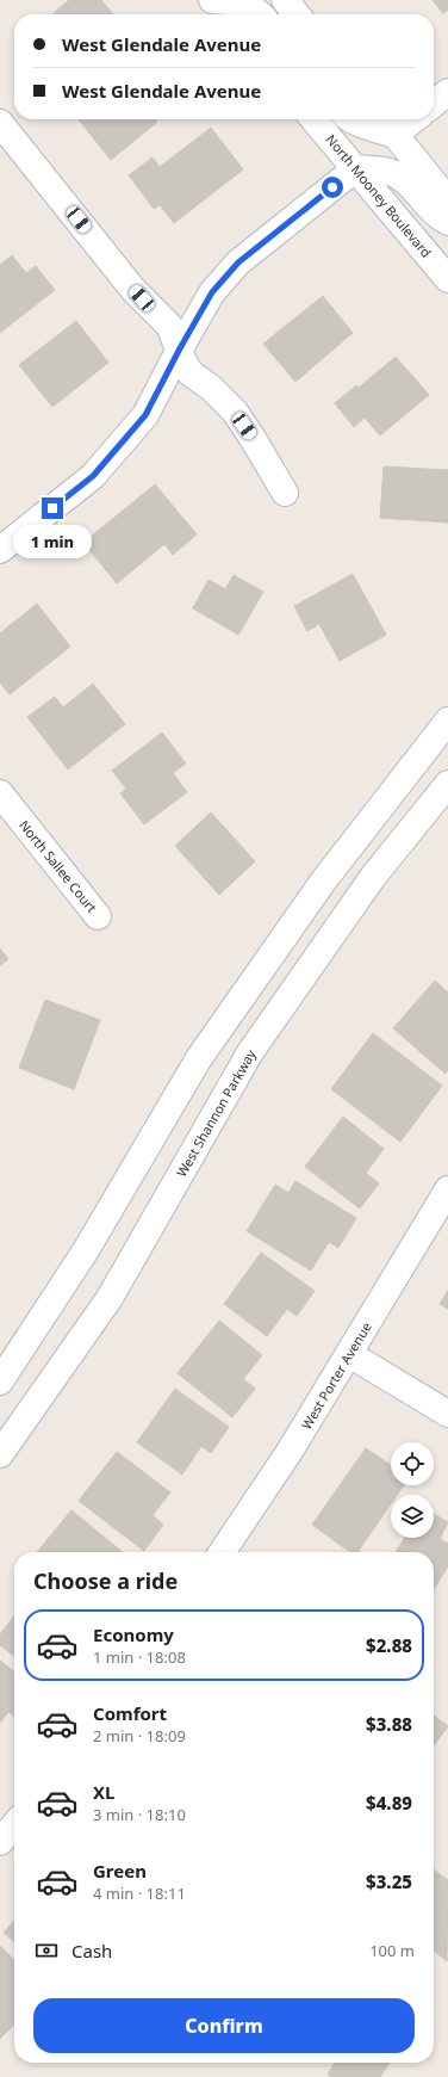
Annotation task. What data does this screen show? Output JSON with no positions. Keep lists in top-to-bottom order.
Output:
{
  "streets": {
    "street": [
      "North Mooney Boulevard",
      "North Sallee Court",
      "West Shannon Parkway",
      "West Porter Avenue"
    ]
  },
  "page": {
    "banner": ["West Glendale Avenue", "West Glendale Avenue"],
    "bubble": "1 min",
    "heading": "Choose a ride",
    "list": [
      {
        "name": "Economy",
        "note": "1 min · 18:08",
        "value": "$2.88"
      },
      {
        "name": "Comfort",
        "note": "2 min · 18:09",
        "value": "$3.88"
      },
      {
        "name": "XL",
        "note": "3 min · 18:10",
        "value": "$4.89"
      },
      {
        "name": "Green",
        "note": "4 min · 18:11",
        "value": "$3.25"
      }
    ],
    "pay": ["Cash", "100 m"],
    "buttons": "Confirm"
  }
}
